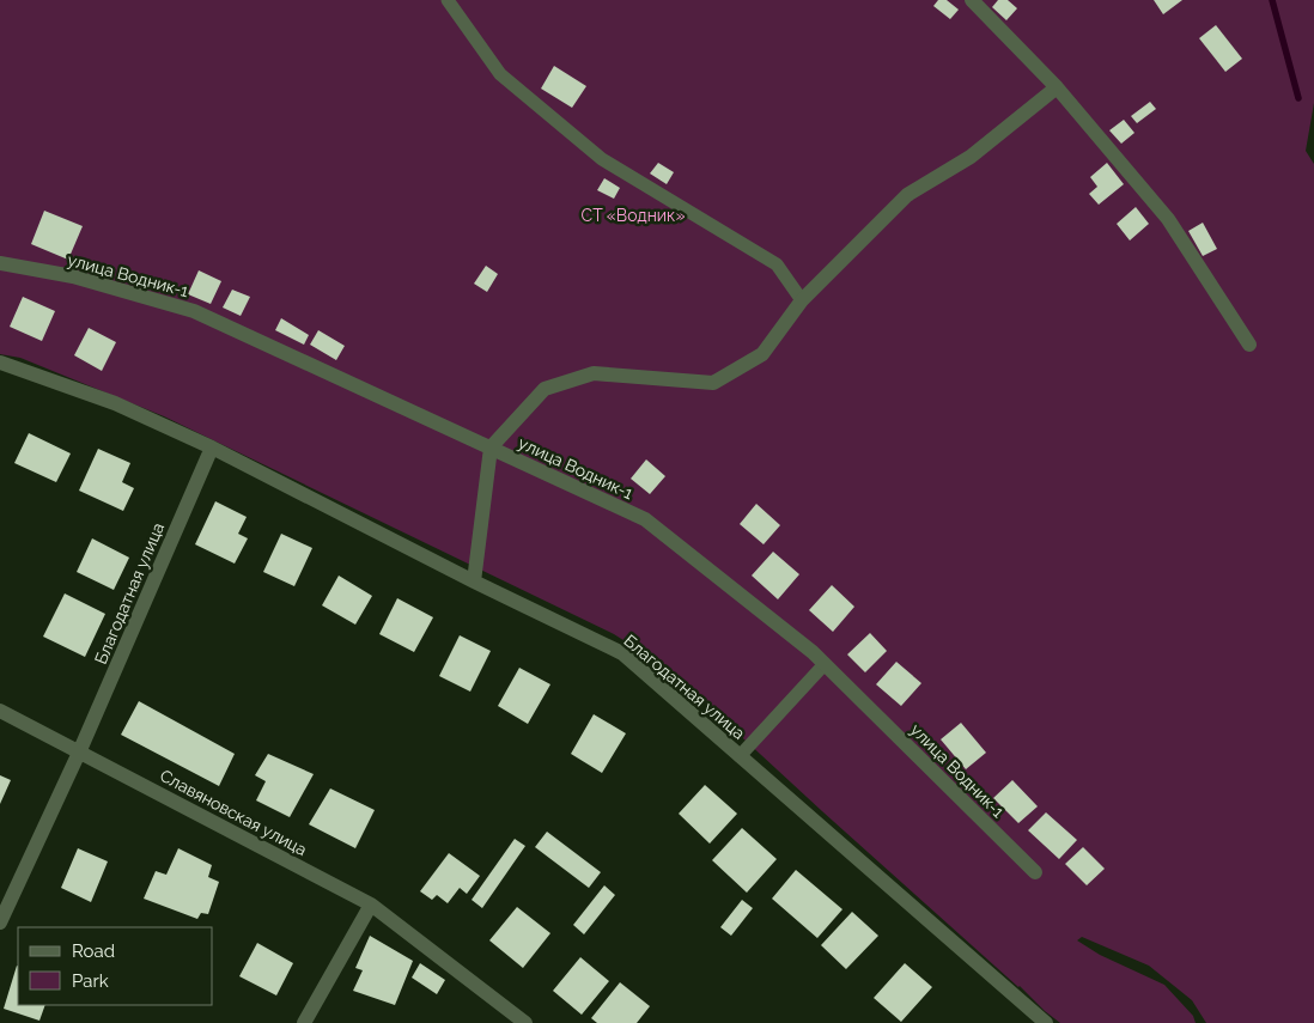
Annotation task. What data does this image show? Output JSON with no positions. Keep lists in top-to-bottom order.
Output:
{
  "streets": {
    "street": ["улица Водник-1", "Благодатная улица", "Славяновская улица"]
  },
  "crossings": [
    ["Благодатная улица", "Славяновская улица"]
  ],
  "parks": ["СТ «Водник»"],
  "legend": ["Road", "Park"]
}
